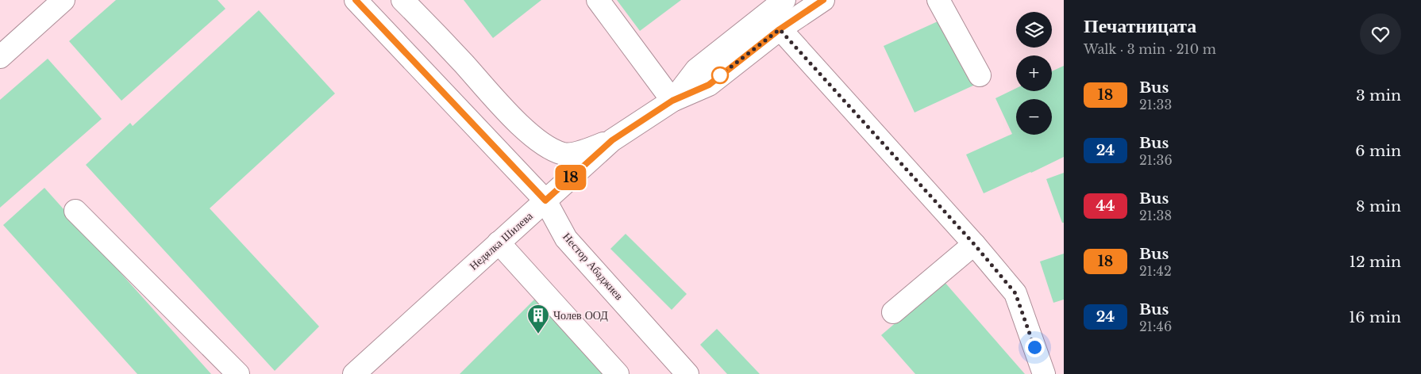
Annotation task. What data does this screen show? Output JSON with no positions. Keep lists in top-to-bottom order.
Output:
{
  "streets": {
    "street": ["Недялка Шилева", "Нестор Абаджиев"]
  },
  "crossings": [
    ["Недялка Шилева", "Нестор Абаджиев"]
  ],
  "places": {
    "building": ["Чолев ООД"]
  },
  "lines": ["bus line 18"],
  "page": {
    "on_map": "18",
    "heading": ["Печатницата", "Walk · 3 min · 210 m"],
    "map_buttons": ["+", "−"],
    "list": [
      {
        "mark": "18",
        "name": "Bus",
        "note": "21:33",
        "value": "3 min"
      },
      {
        "mark": "24",
        "name": "Bus",
        "note": "21:36",
        "value": "6 min"
      },
      {
        "mark": "44",
        "name": "Bus",
        "note": "21:38",
        "value": "8 min"
      },
      {
        "mark": "18",
        "name": "Bus",
        "note": "21:42",
        "value": "12 min"
      },
      {
        "mark": "24",
        "name": "Bus",
        "note": "21:46",
        "value": "16 min"
      }
    ]
  }
}
